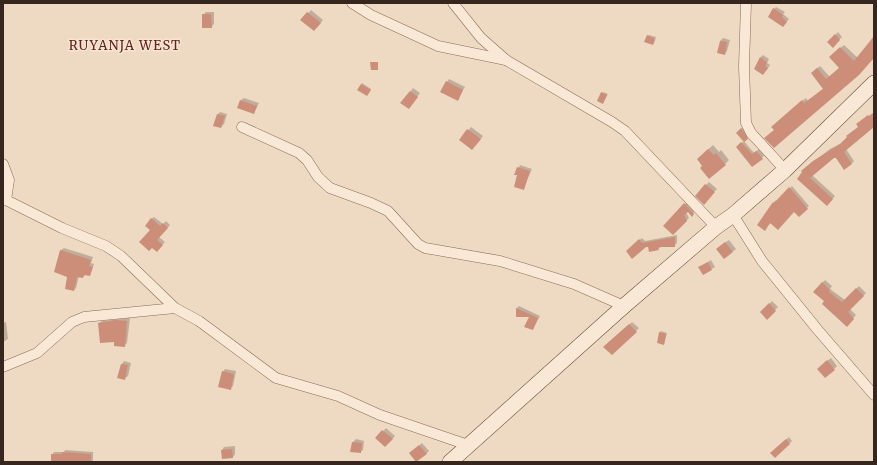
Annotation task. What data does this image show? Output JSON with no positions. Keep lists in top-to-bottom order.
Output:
{
  "districts": ["RUYANJA WEST"]
}
